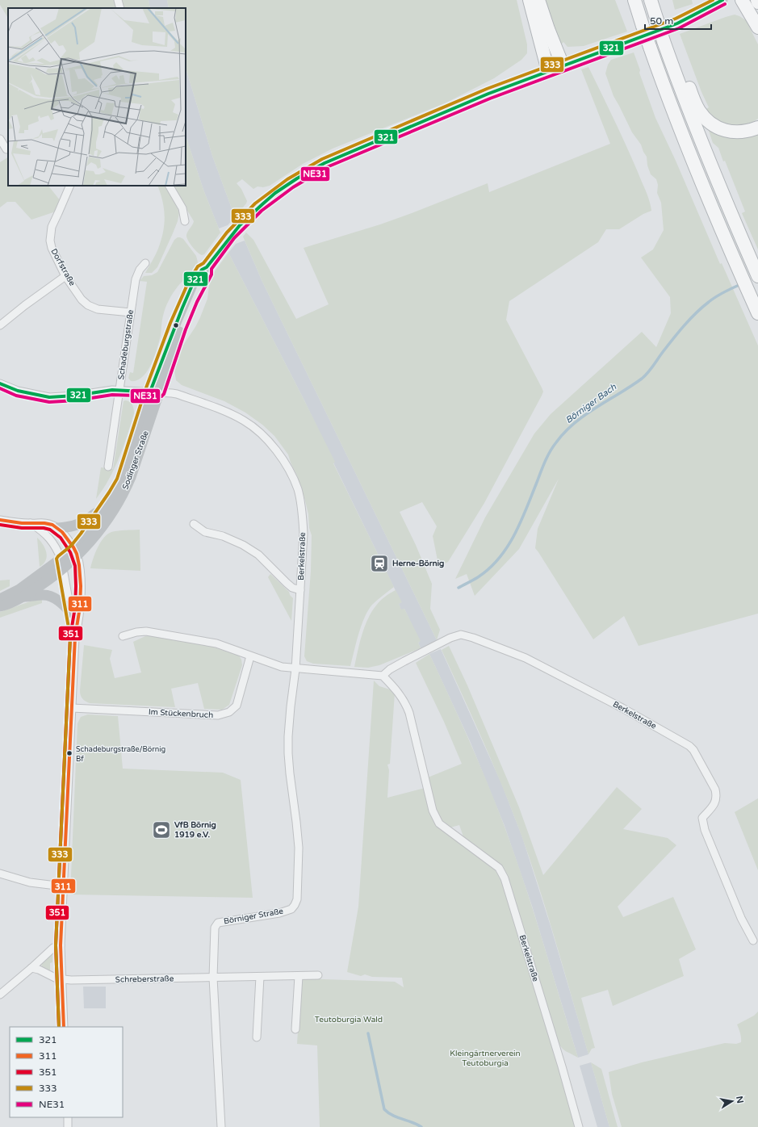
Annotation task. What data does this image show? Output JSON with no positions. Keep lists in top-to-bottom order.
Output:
{
  "streets": {
    "main road": ["Sodinger Straße"],
    "street": [
      "Dorfstraße",
      "Schadeburgstraße",
      "Berkelstraße",
      "Im Stückenbruch",
      "Börniger Straße",
      "Schreberstraße"
    ]
  },
  "crossings": [
    ["Dorfstraße", "Schadeburgstraße"],
    ["Sodinger Straße", "Berkelstraße"],
    ["Berkelstraße", "Börniger Straße"],
    ["Börniger Straße", "Schreberstraße"]
  ],
  "water": ["Börniger Bach"],
  "parks": ["Teutoburgia Wald", "Kleingärtnerverein Teutoburgia"],
  "places": {
    "station": ["Herne-Börnig"],
    "other": ["Schadeburgstraße/Börnig Bf"],
    "sports": ["VfB Börnig 1919 e.V."]
  },
  "lines": [
    "transit line 321",
    "transit line 333",
    "transit line NE31",
    "transit line 311",
    "transit line 351"
  ],
  "legend": [
    "321",
    "311",
    "351",
    "333",
    "NE31"
  ],
  "scale_bar": "50 m",
  "north": "right"
}
